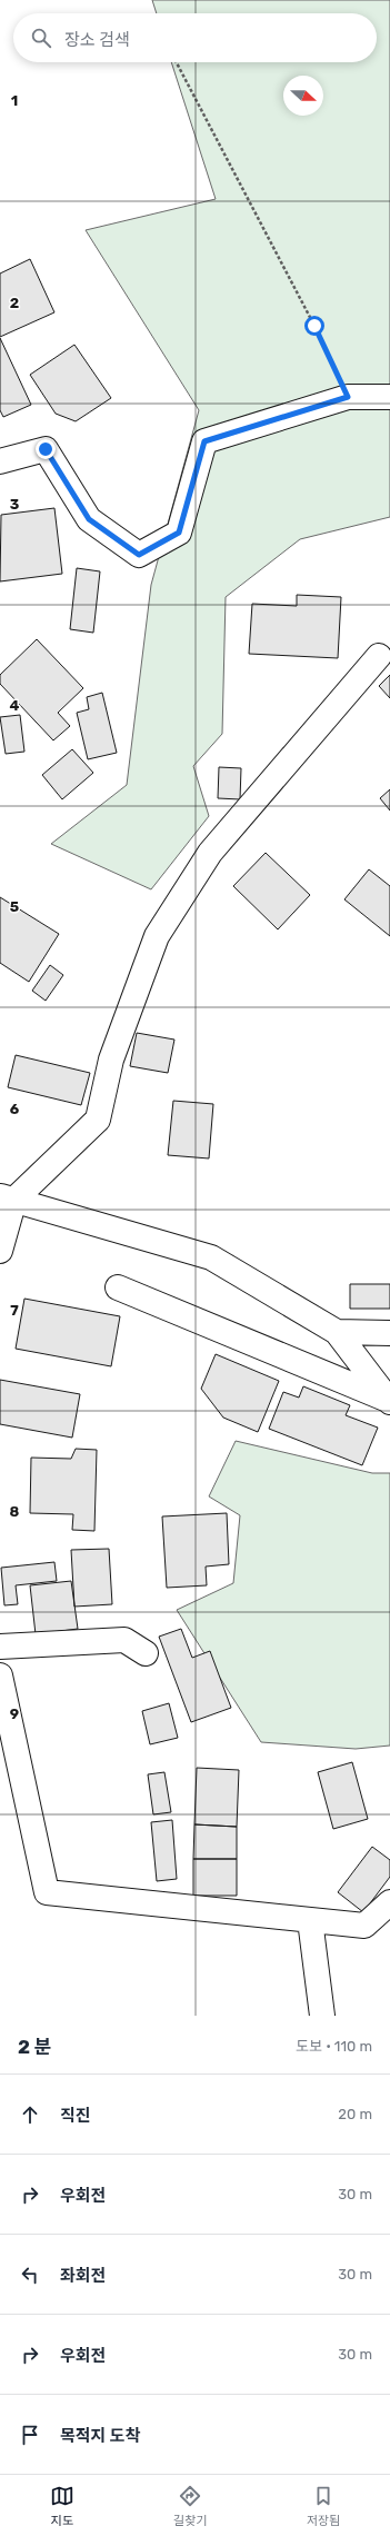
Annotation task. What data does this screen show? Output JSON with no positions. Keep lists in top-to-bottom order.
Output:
{
  "north": "right",
  "page": {
    "search": "장소 검색",
    "heading": ["2 분", "도보 · 110 m"],
    "list": [
      ["직진", "20 m"],
      ["우회전", "30 m"],
      ["좌회전", "30 m"],
      ["우회전", "30 m"],
      "목적지 도착"
    ],
    "nav": ["지도", "길찾기", "저장됨"]
  },
  "grid": {
    "rows": [
      "1",
      "2",
      "3",
      "4",
      "5",
      "6",
      "7",
      "8",
      "9"
    ]
  }
}
